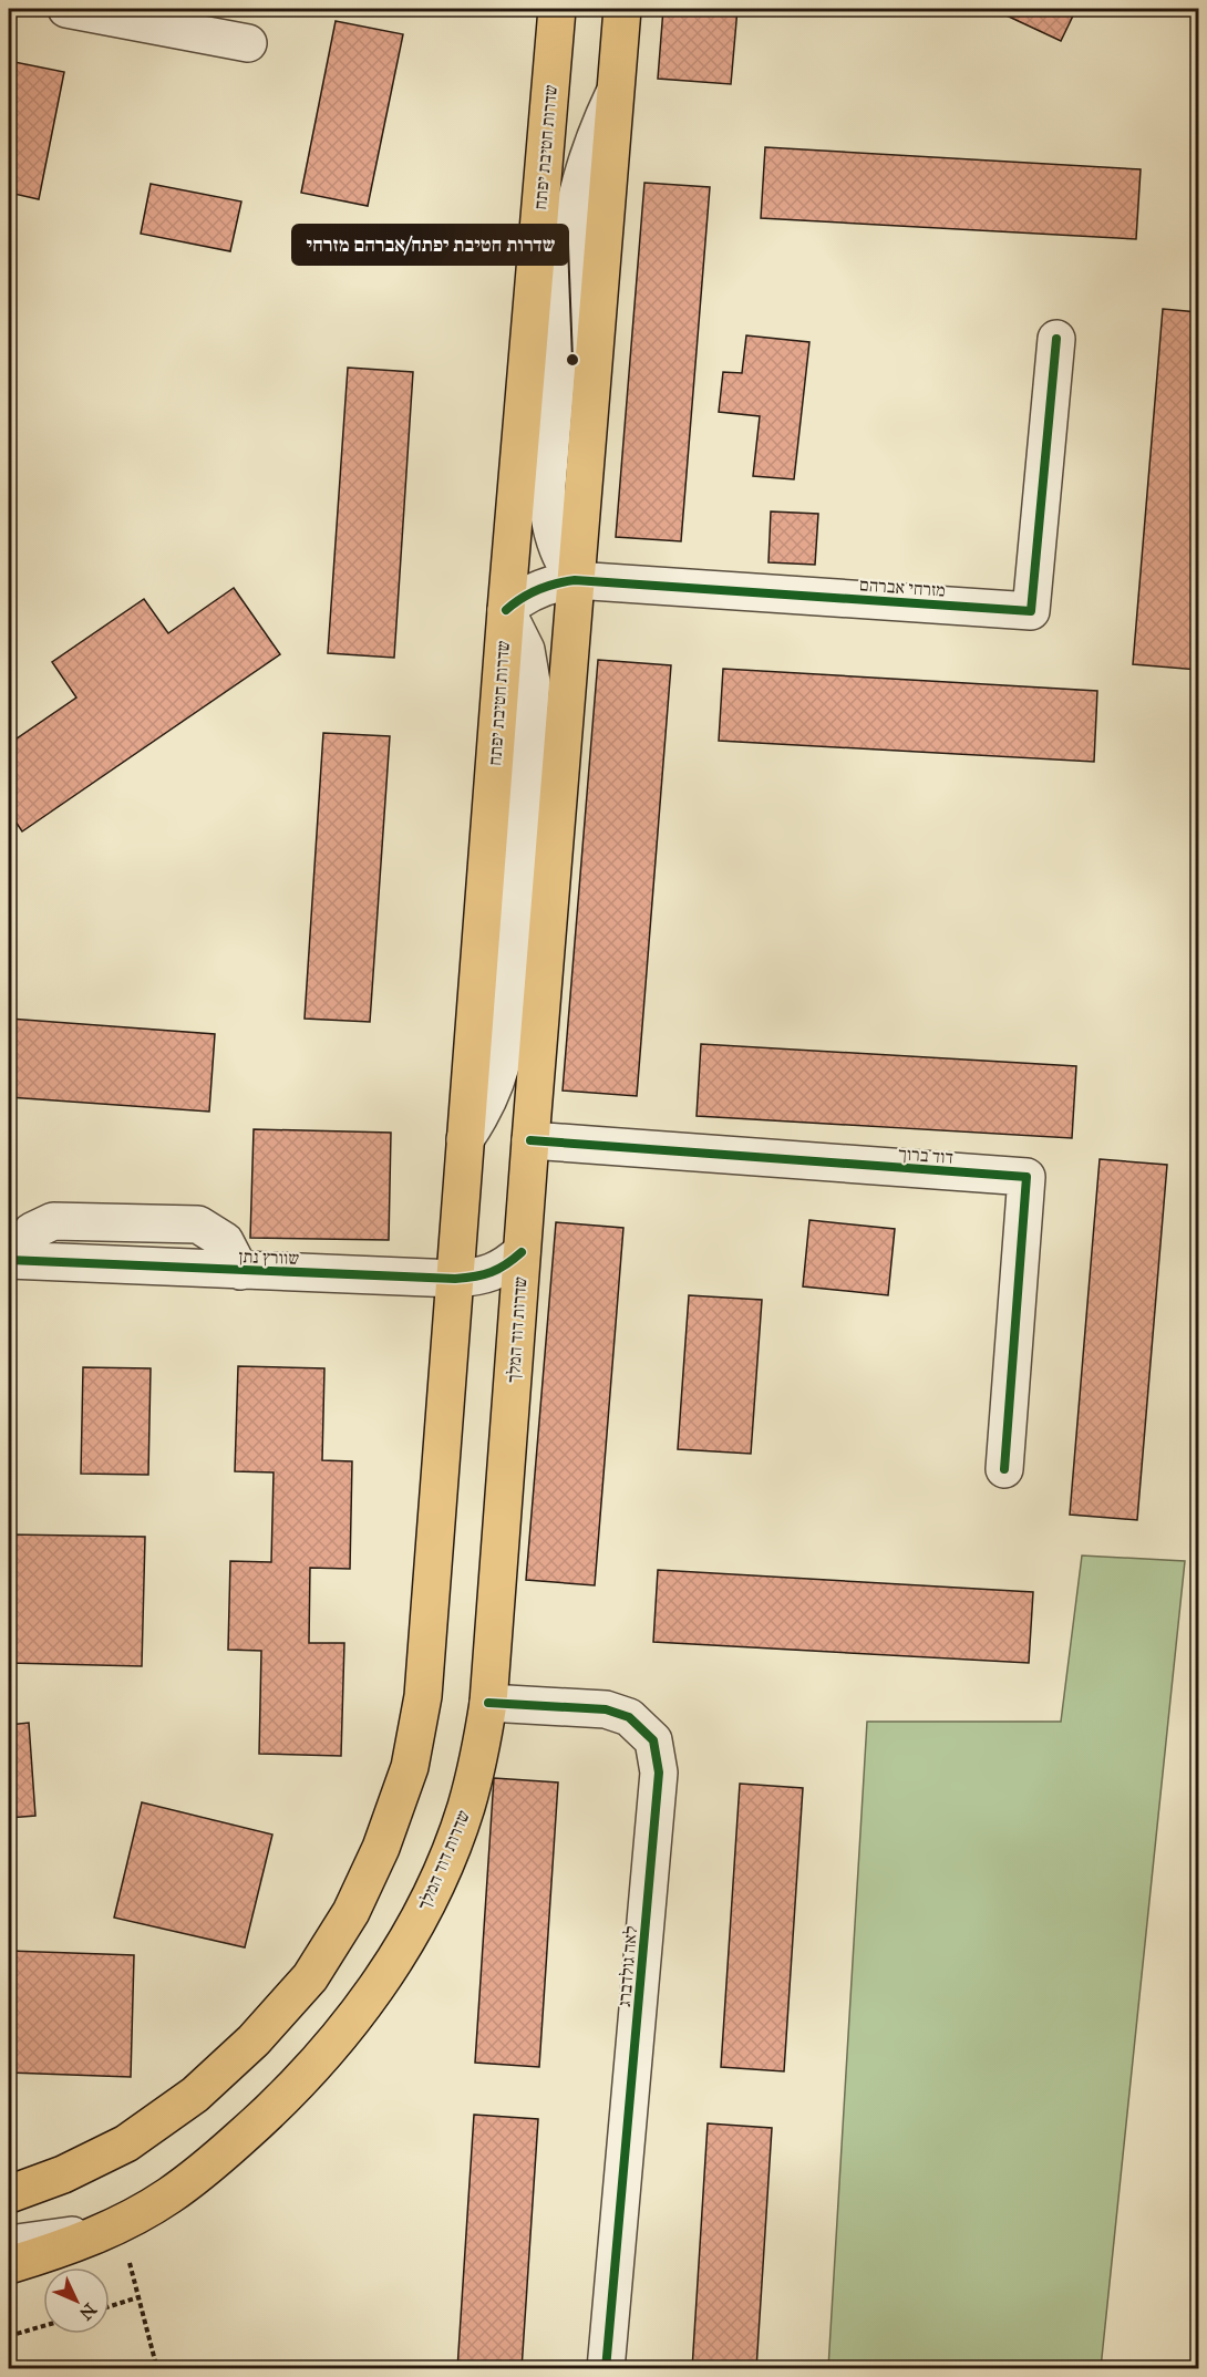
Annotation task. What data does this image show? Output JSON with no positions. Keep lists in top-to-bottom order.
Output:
{
  "streets": {
    "main road": ["שדרות חטיבת יפתח", "שדרות דוד המלך"],
    "street": [
      "מזרחי אברהם",
      "דוד ברוך",
      "שוורץ נתן",
      "לאה גולדברג"
    ]
  },
  "crossings": [
    ["שדרות חטיבת יפתח", "מזרחי אברהם"],
    ["שדרות חטיבת יפתח", "שוורץ נתן"],
    ["שוורץ נתן", "שדרות דוד המלך"],
    ["שדרות דוד המלך", "לאה גולדברג"]
  ],
  "places": ["שדרות חטיבת יפתח/אברהם מזרחי"],
  "north": "bottom right"
}
